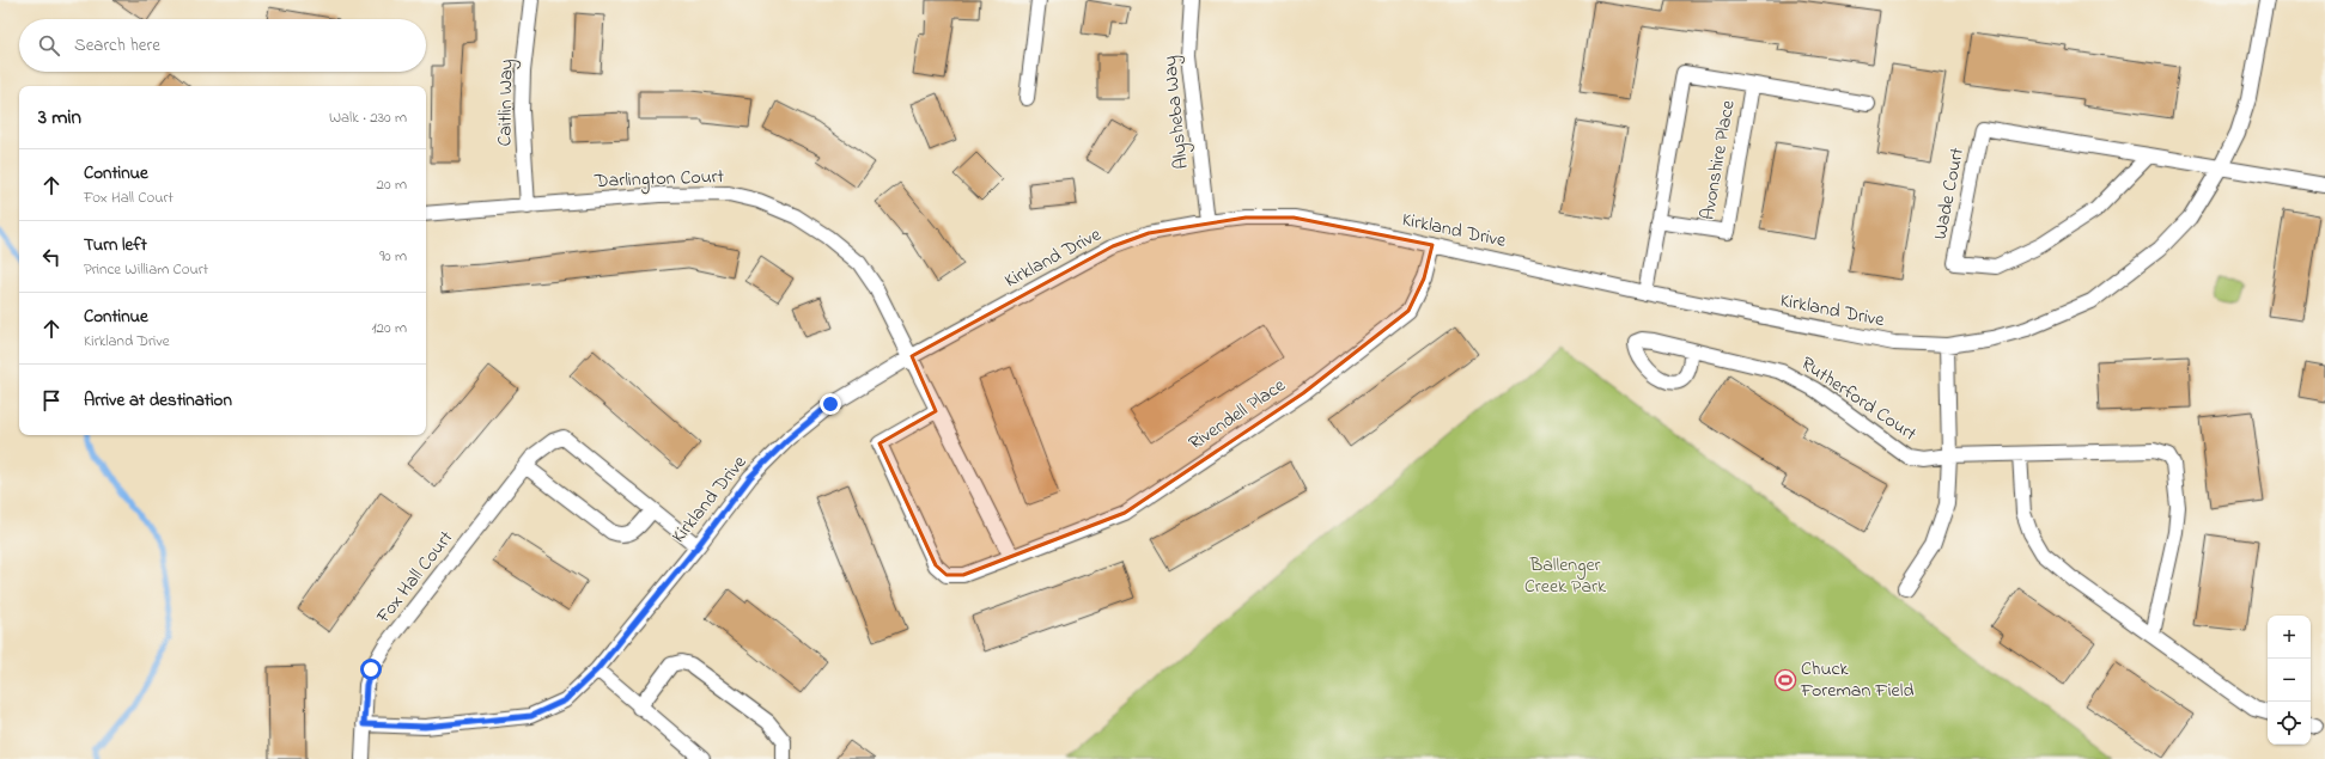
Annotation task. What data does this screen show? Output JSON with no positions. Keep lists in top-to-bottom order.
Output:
{
  "streets": {
    "street": [
      "Caitlin Way",
      "Alysheba Way",
      "Avonshire Place",
      "Darlington Court",
      "Wade Court",
      "Kirkland Drive",
      "Rutherford Court",
      "Rivendell Place",
      "Fox Hall Court"
    ]
  },
  "crossings": [
    ["Caitlin Way", "Darlington Court"],
    ["Alysheba Way", "Kirkland Drive"],
    ["Avonshire Place", "Kirkland Drive"],
    ["Darlington Court", "Kirkland Drive"],
    ["Wade Court", "Kirkland Drive"],
    ["Kirkland Drive", "Rivendell Place"],
    ["Kirkland Drive", "Fox Hall Court"]
  ],
  "parks": ["Ballenger Creek Park"],
  "places": {
    "sports": ["Chuck Foreman Field"]
  },
  "page": {
    "search": "Search here",
    "heading": ["3 min", "Walk · 230 m"],
    "list": [
      ["Continue", "Fox Hall Court", "20 m"],
      ["Turn left", "Prince William Court", "90 m"],
      ["Continue", "Kirkland Drive", "120 m"],
      "Arrive at destination"
    ],
    "map_buttons": ["+", "−"]
  }
}
